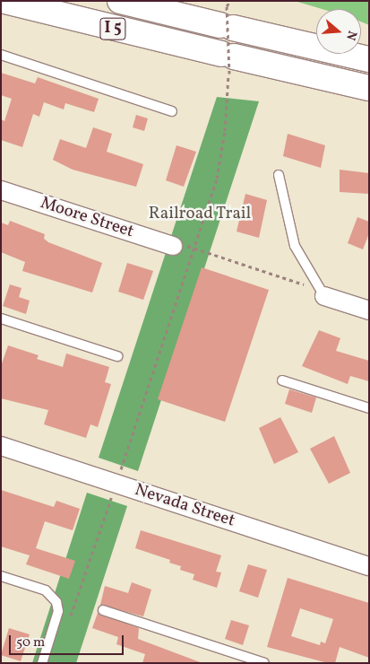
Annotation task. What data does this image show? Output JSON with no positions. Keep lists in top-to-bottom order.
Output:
{
  "streets": {
    "highway": ["I 5"],
    "street": ["Moore Street", "Nevada Street"]
  },
  "parks": ["Railroad Trail"],
  "scale_bar": "50 m",
  "north": "right"
}
